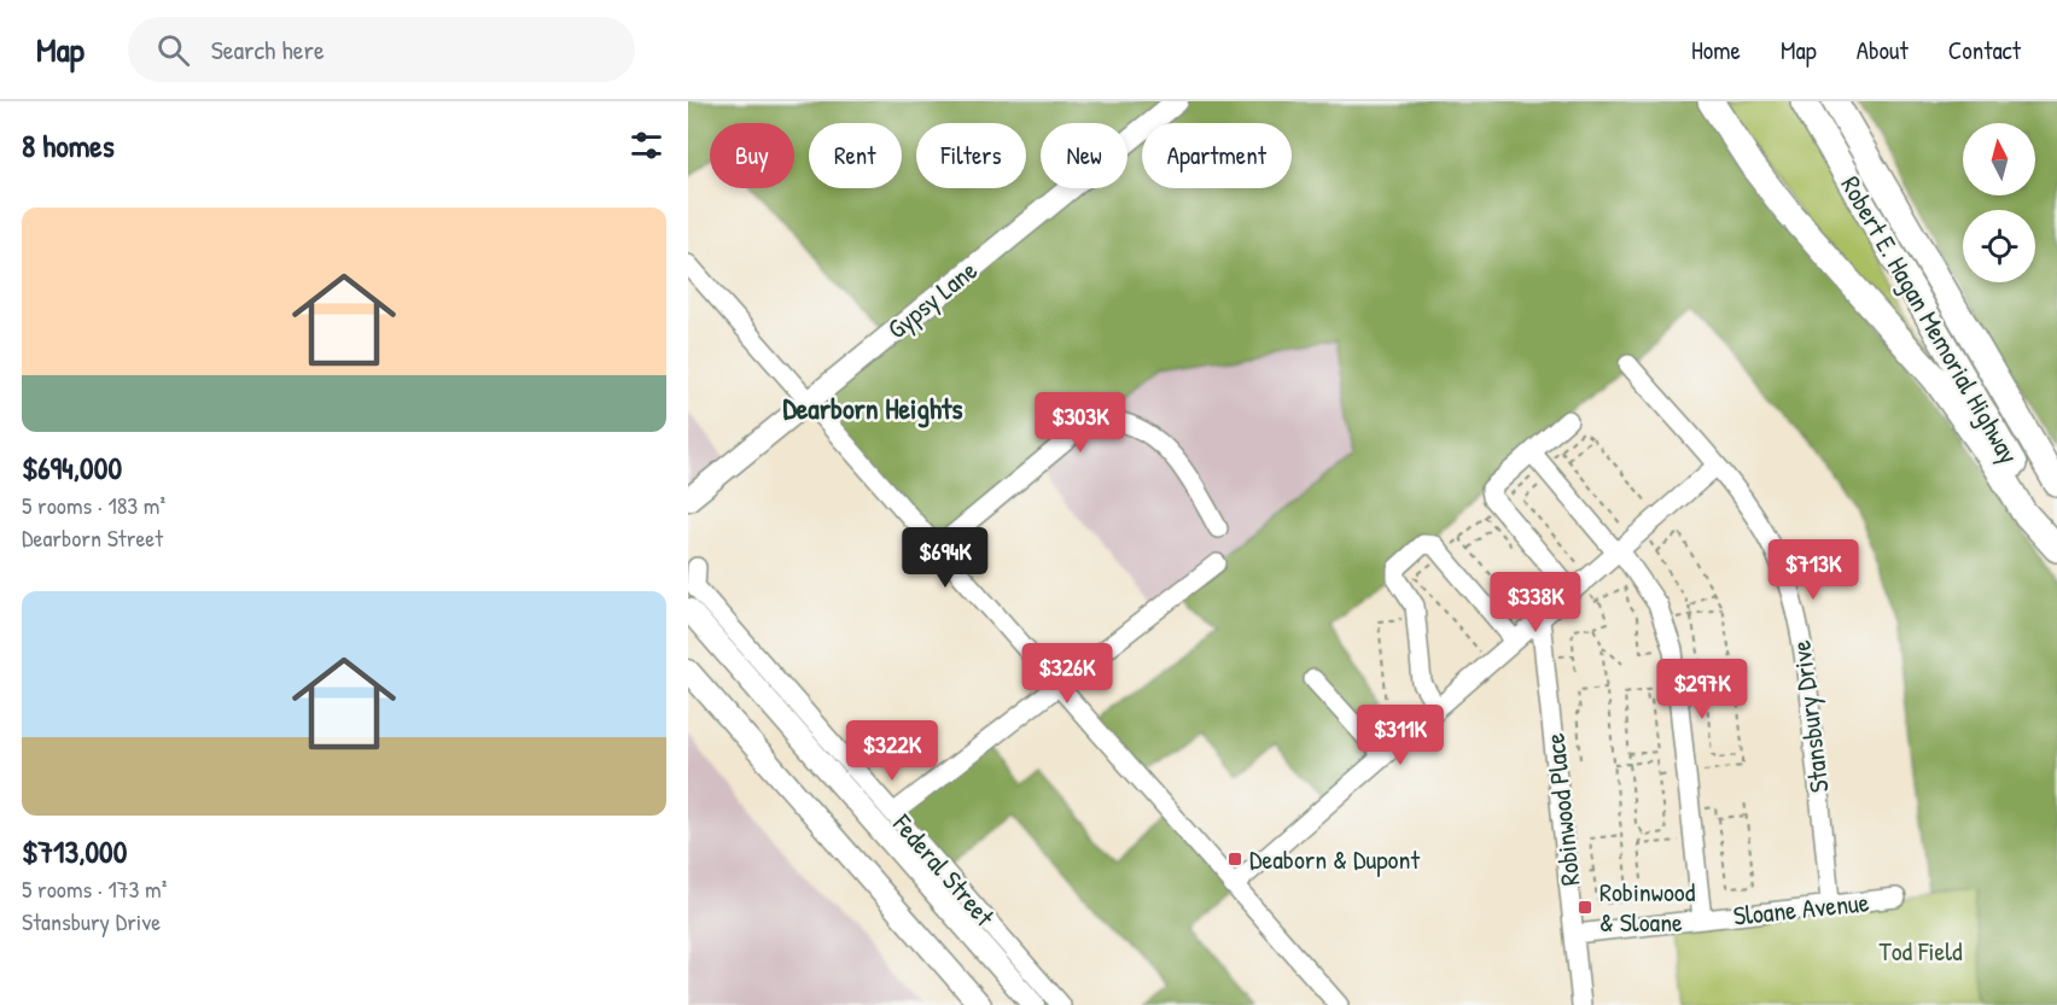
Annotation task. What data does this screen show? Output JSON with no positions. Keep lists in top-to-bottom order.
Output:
{
  "streets": {
    "highway": ["Robert E. Hagan Memorial Highway"],
    "main road": ["Gypsy Lane"],
    "street": [
      "Stansbury Drive",
      "Robinwood Place",
      "Federal Street",
      "Sloane Avenue"
    ]
  },
  "crossings": [
    ["Stansbury Drive", "Sloane Avenue"],
    ["Robinwood Place", "Sloane Avenue"]
  ],
  "districts": ["Dearborn Heights"],
  "parks": ["Tod Field"],
  "places": {
    "transit": ["Deaborn & Dupont", "Robinwood & Sloane"]
  },
  "north": "top",
  "page": {
    "header": "Map",
    "search": "Search here",
    "nav": [
      "Home",
      "Map",
      "About",
      "Contact"
    ],
    "heading": "8 homes",
    "chip": [
      "Buy",
      "Rent",
      "Filters",
      "New",
      "Apartment"
    ],
    "list": [
      {
        "name": "$694,000",
        "note": "5 rooms · 183 m² · Dearborn Street"
      },
      {
        "name": "$713,000",
        "note": "5 rooms · 173 m² · Stansbury Drive"
      }
    ],
    "price": [
      "$303K",
      "$694K",
      "$713K",
      "$338K",
      "$326K",
      "$297K",
      "$311K",
      "$322K"
    ]
  }
}
